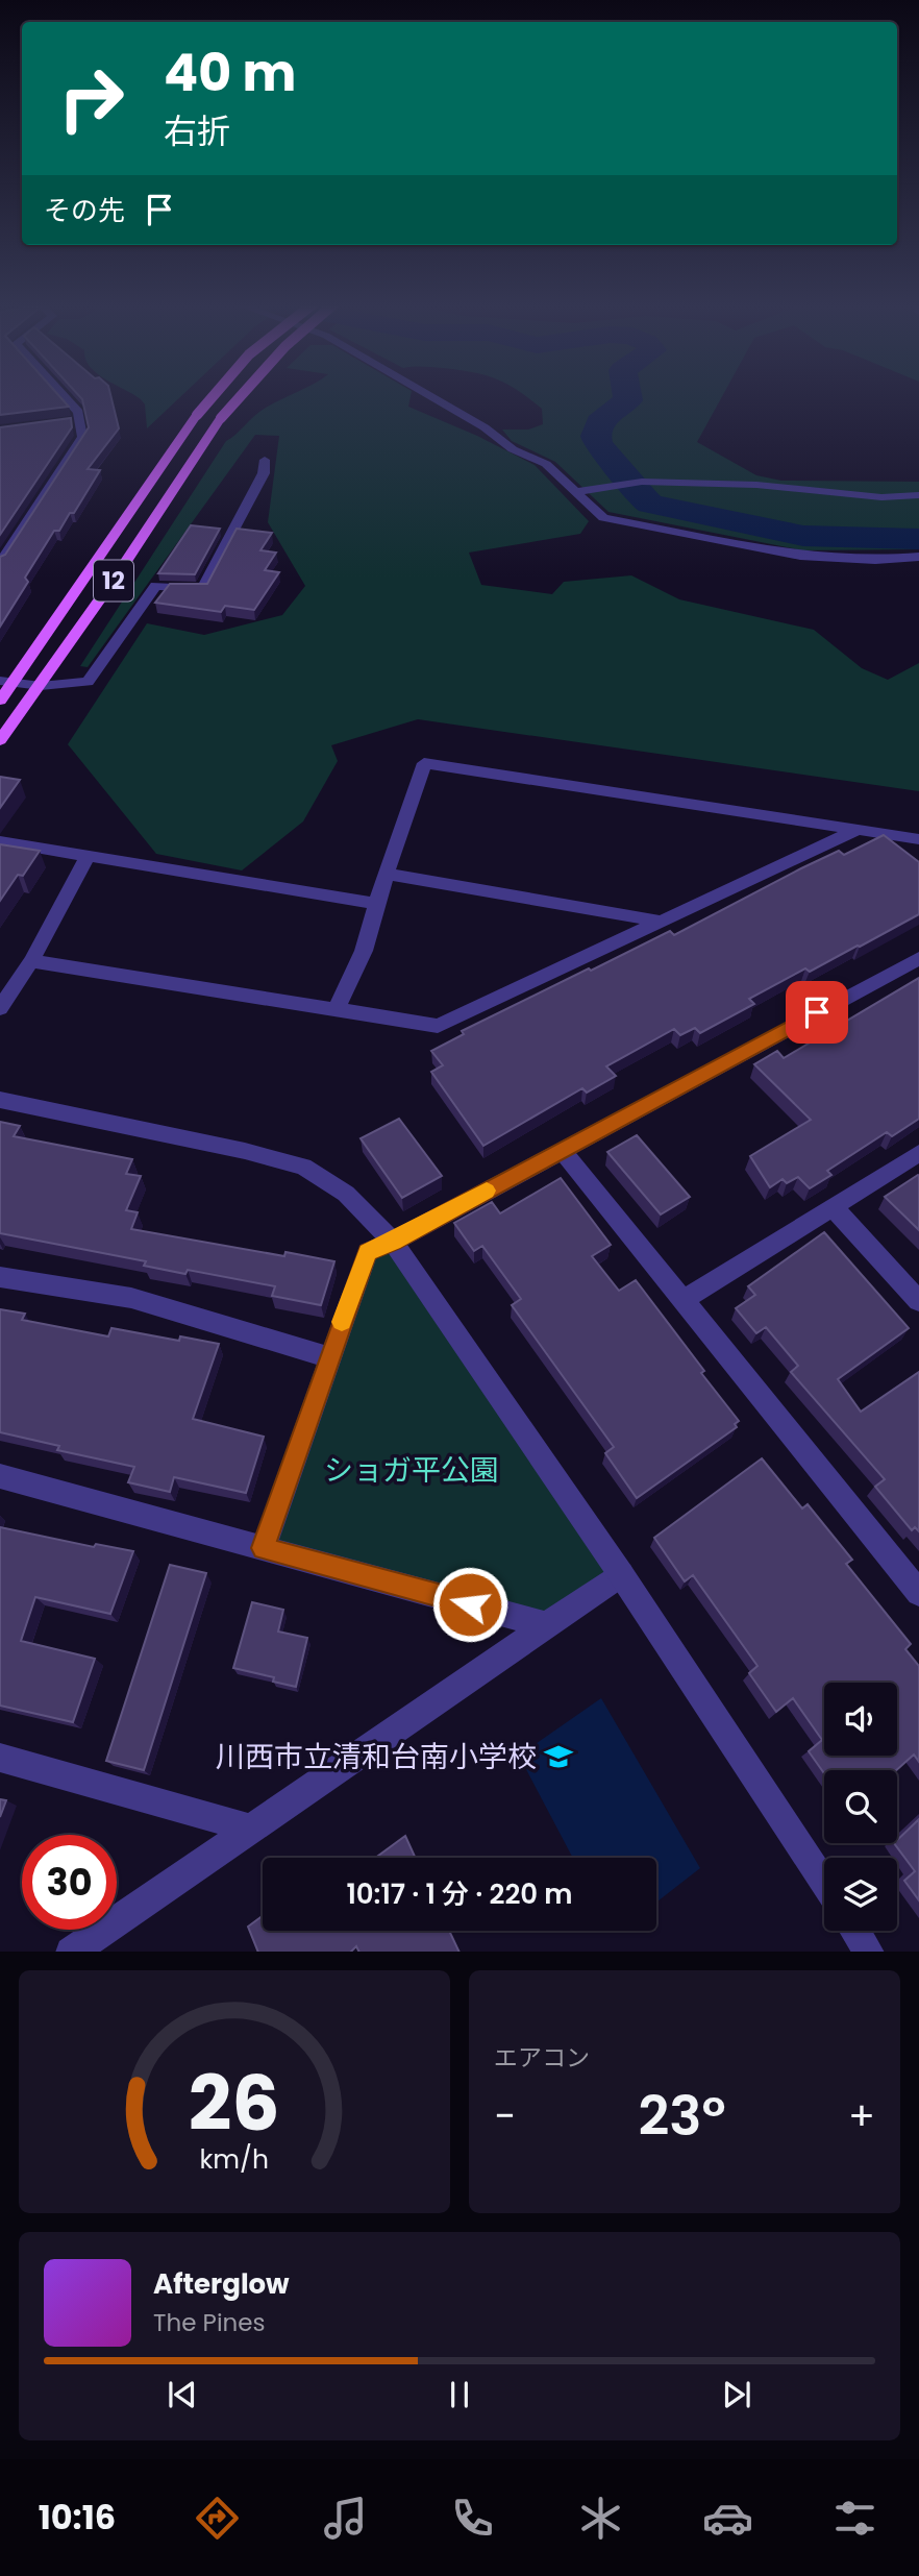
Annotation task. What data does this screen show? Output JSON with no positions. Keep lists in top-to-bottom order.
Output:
{
  "streets": {
    "main road": ["12"]
  },
  "parks": ["ショガ平公園"],
  "places": {
    "school or university": ["川西市立清和台南小学校"]
  },
  "page": {
    "turn": ["40 m", "右折"],
    "then": "その先",
    "limit": "30",
    "trip": "10:17 · 1 分 · 220 m",
    "tile": "エアコン",
    "heat": ["−", "23°", "+"],
    "song": ["Afterglow", "The Pines"],
    "tabs": "10:16",
    "gauge": ["26", "km/h"]
  }
}
